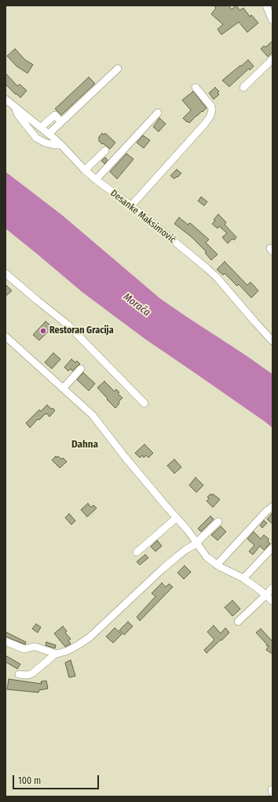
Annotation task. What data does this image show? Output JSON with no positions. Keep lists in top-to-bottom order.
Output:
{
  "streets": {
    "street": ["Desanke Maksimović"]
  },
  "districts": ["Dahna"],
  "water": ["Morača"],
  "places": ["Restoran Gracija"],
  "scale_bar": "100 m"
}
